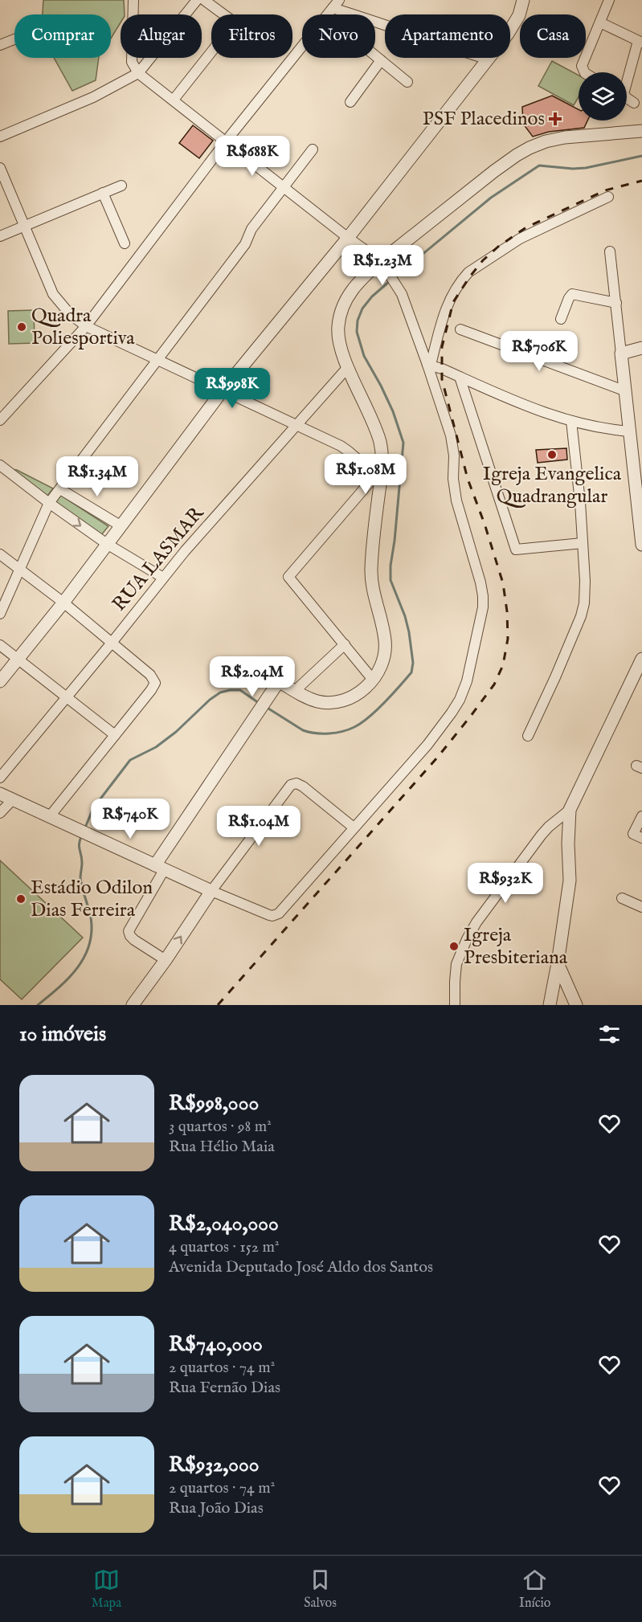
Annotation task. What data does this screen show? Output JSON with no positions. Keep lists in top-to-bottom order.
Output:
{
  "streets": {
    "street": ["RUA LASMAR"]
  },
  "places": {
    "health": ["PSF Placedinos"],
    "other": [
      "Quadra Poliesportiva",
      "Igreja Evangelica Quadrangular",
      "Estádio Odilon Dias Ferreira",
      "Igreja Presbiteriana"
    ]
  },
  "page": {
    "chip": [
      "Comprar",
      "Alugar",
      "Filtros",
      "Novo",
      "Apartamento",
      "Casa"
    ],
    "price": [
      "R$688K",
      "R$1.23M",
      "R$706K",
      "R$998K",
      "R$1.08M",
      "R$1.34M",
      "R$2.04M",
      "R$740K",
      "R$1.04M",
      "R$932K"
    ],
    "heading": "10 imóveis",
    "list": [
      {
        "name": "R$998,000",
        "note": "3 quartos · 98 m² · Rua Hélio Maia"
      },
      {
        "name": "R$2,040,000",
        "note": "4 quartos · 152 m² · Avenida Deputado José Aldo dos Santos"
      },
      {
        "name": "R$740,000",
        "note": "2 quartos · 74 m² · Rua Fernão Dias"
      },
      {
        "name": "R$932,000",
        "note": "2 quartos · 74 m² · Rua João Dias"
      }
    ],
    "tabs": ["Mapa", "Salvos", "Início"]
  }
}
